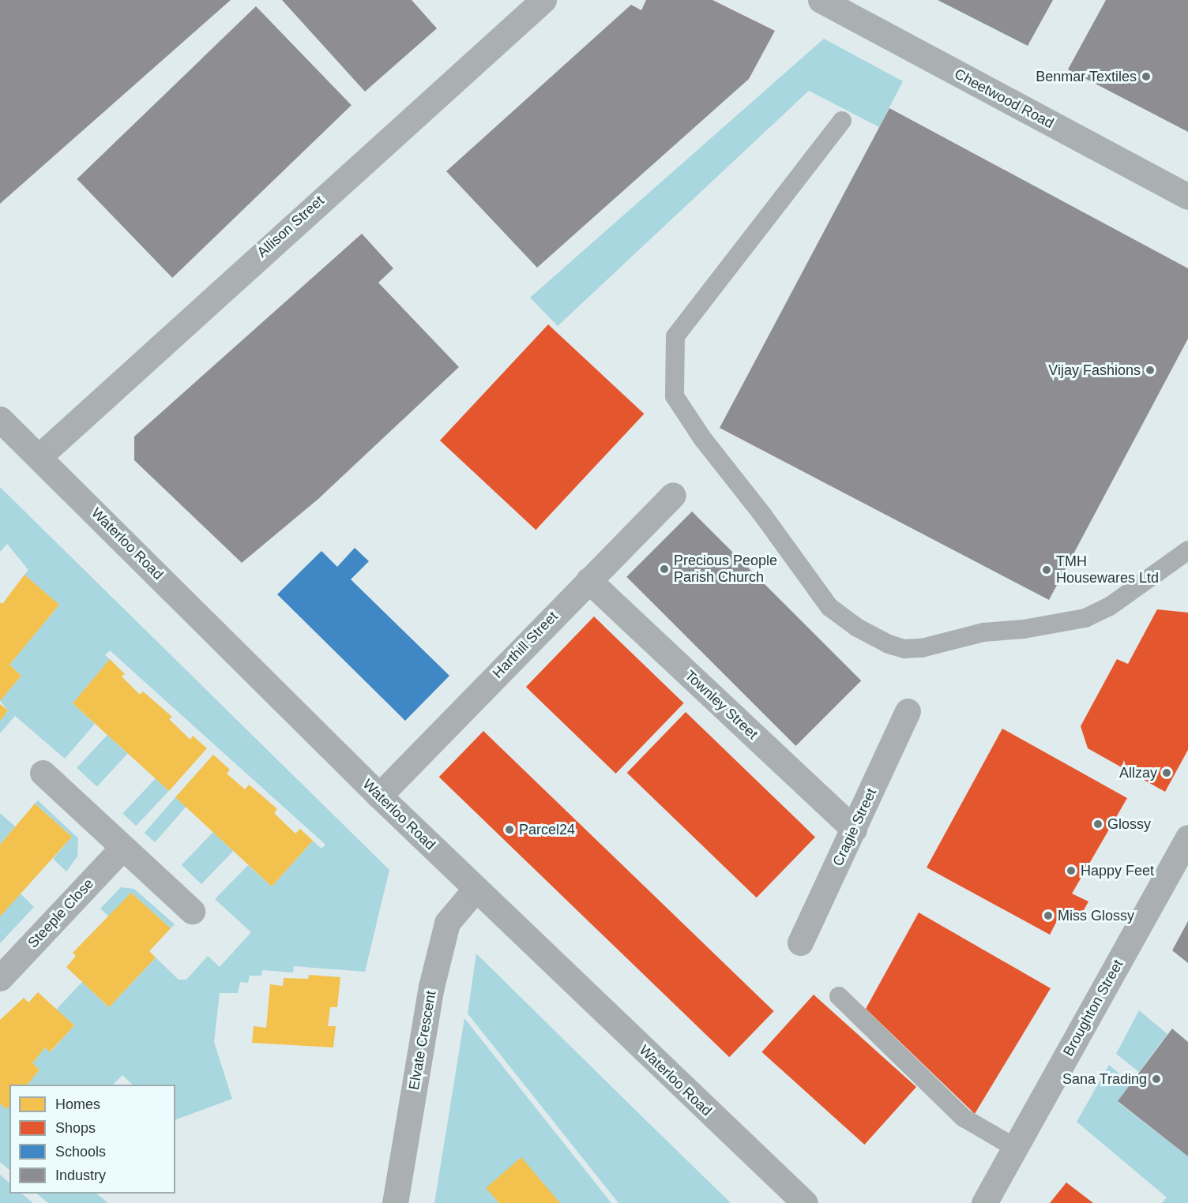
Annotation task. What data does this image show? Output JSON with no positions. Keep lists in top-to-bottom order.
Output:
{
  "streets": {
    "main road": ["Waterloo Road"],
    "street": [
      "Cheetwood Road",
      "Allison Street",
      "Harthill Street",
      "Townley Street",
      "Cragie Street",
      "Steeple Close",
      "Broughton Street",
      "Elvate Crescent"
    ]
  },
  "crossings": [
    ["Allison Street", "Waterloo Road"],
    ["Waterloo Road", "Harthill Street"],
    ["Waterloo Road", "Elvate Crescent"],
    ["Harthill Street", "Townley Street"],
    ["Townley Street", "Cragie Street"]
  ],
  "places": [
    "Benmar Textiles",
    "Vijay Fashions",
    "Precious People Parish Church",
    "TMH Housewares Ltd",
    "Allzay",
    "Glossy",
    "Parcel24",
    "Happy Feet",
    "Miss Glossy",
    "Sana Trading"
  ],
  "legend": [
    "Homes",
    "Shops",
    "Schools",
    "Industry"
  ]
}
